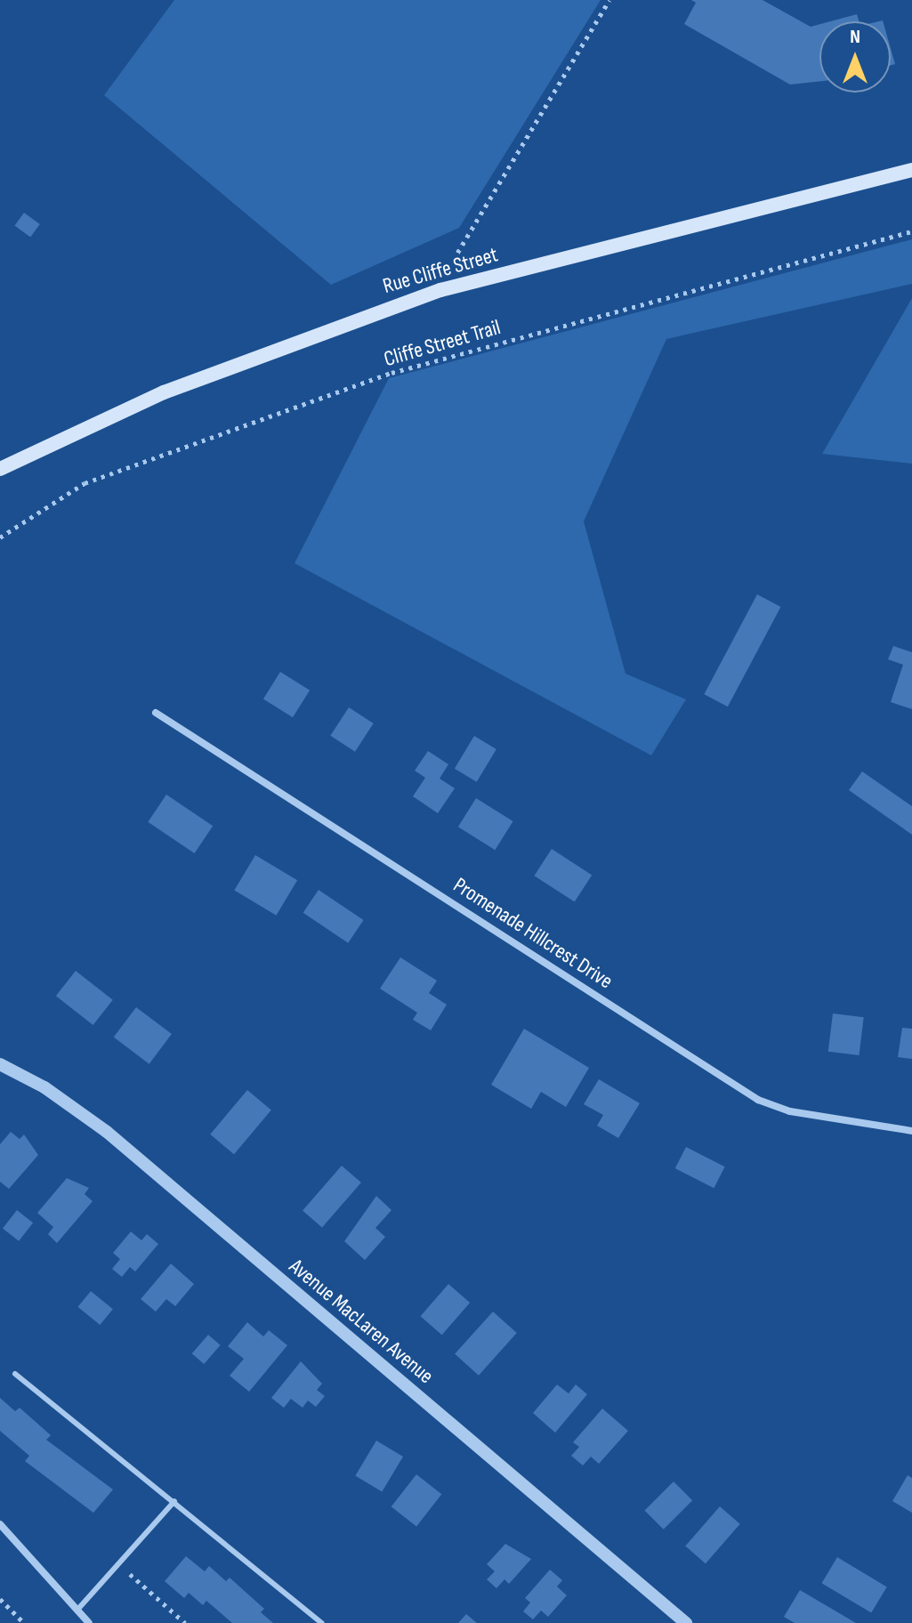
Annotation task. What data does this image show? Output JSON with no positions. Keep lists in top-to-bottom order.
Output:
{
  "streets": {
    "main road": ["Rue Cliffe Street"],
    "street": ["Promenade Hillcrest Drive", "Avenue MacLaren Avenue"],
    "path": ["Cliffe Street Trail"]
  },
  "north": "top"
}
